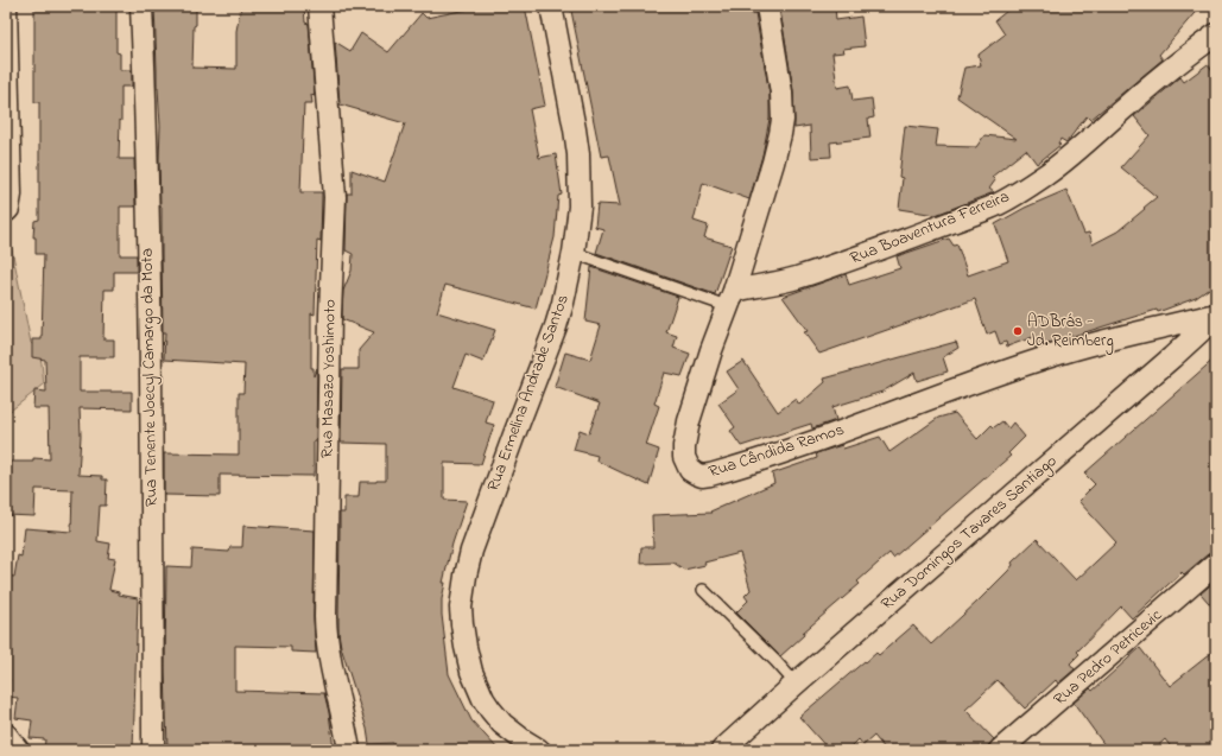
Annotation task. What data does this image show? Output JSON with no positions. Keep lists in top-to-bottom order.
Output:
{
  "streets": {
    "street": [
      "Rua Boaventura Ferreira",
      "Rua Tenente Joecyl Camargo da Mota",
      "Rua Masazo Yoshimoto",
      "Rua Ermelina Andrade Santos",
      "Rua Cândida Ramos",
      "Rua Domingos Tavares Santiago",
      "Rua Pedro Petricevic"
    ]
  },
  "crossings": [
    ["Rua Boaventura Ferreira", "Rua Cândida Ramos"],
    ["Rua Cândida Ramos", "Rua Domingos Tavares Santiago"]
  ],
  "places": ["ADBrás - Jd. Reimberg"]
}
